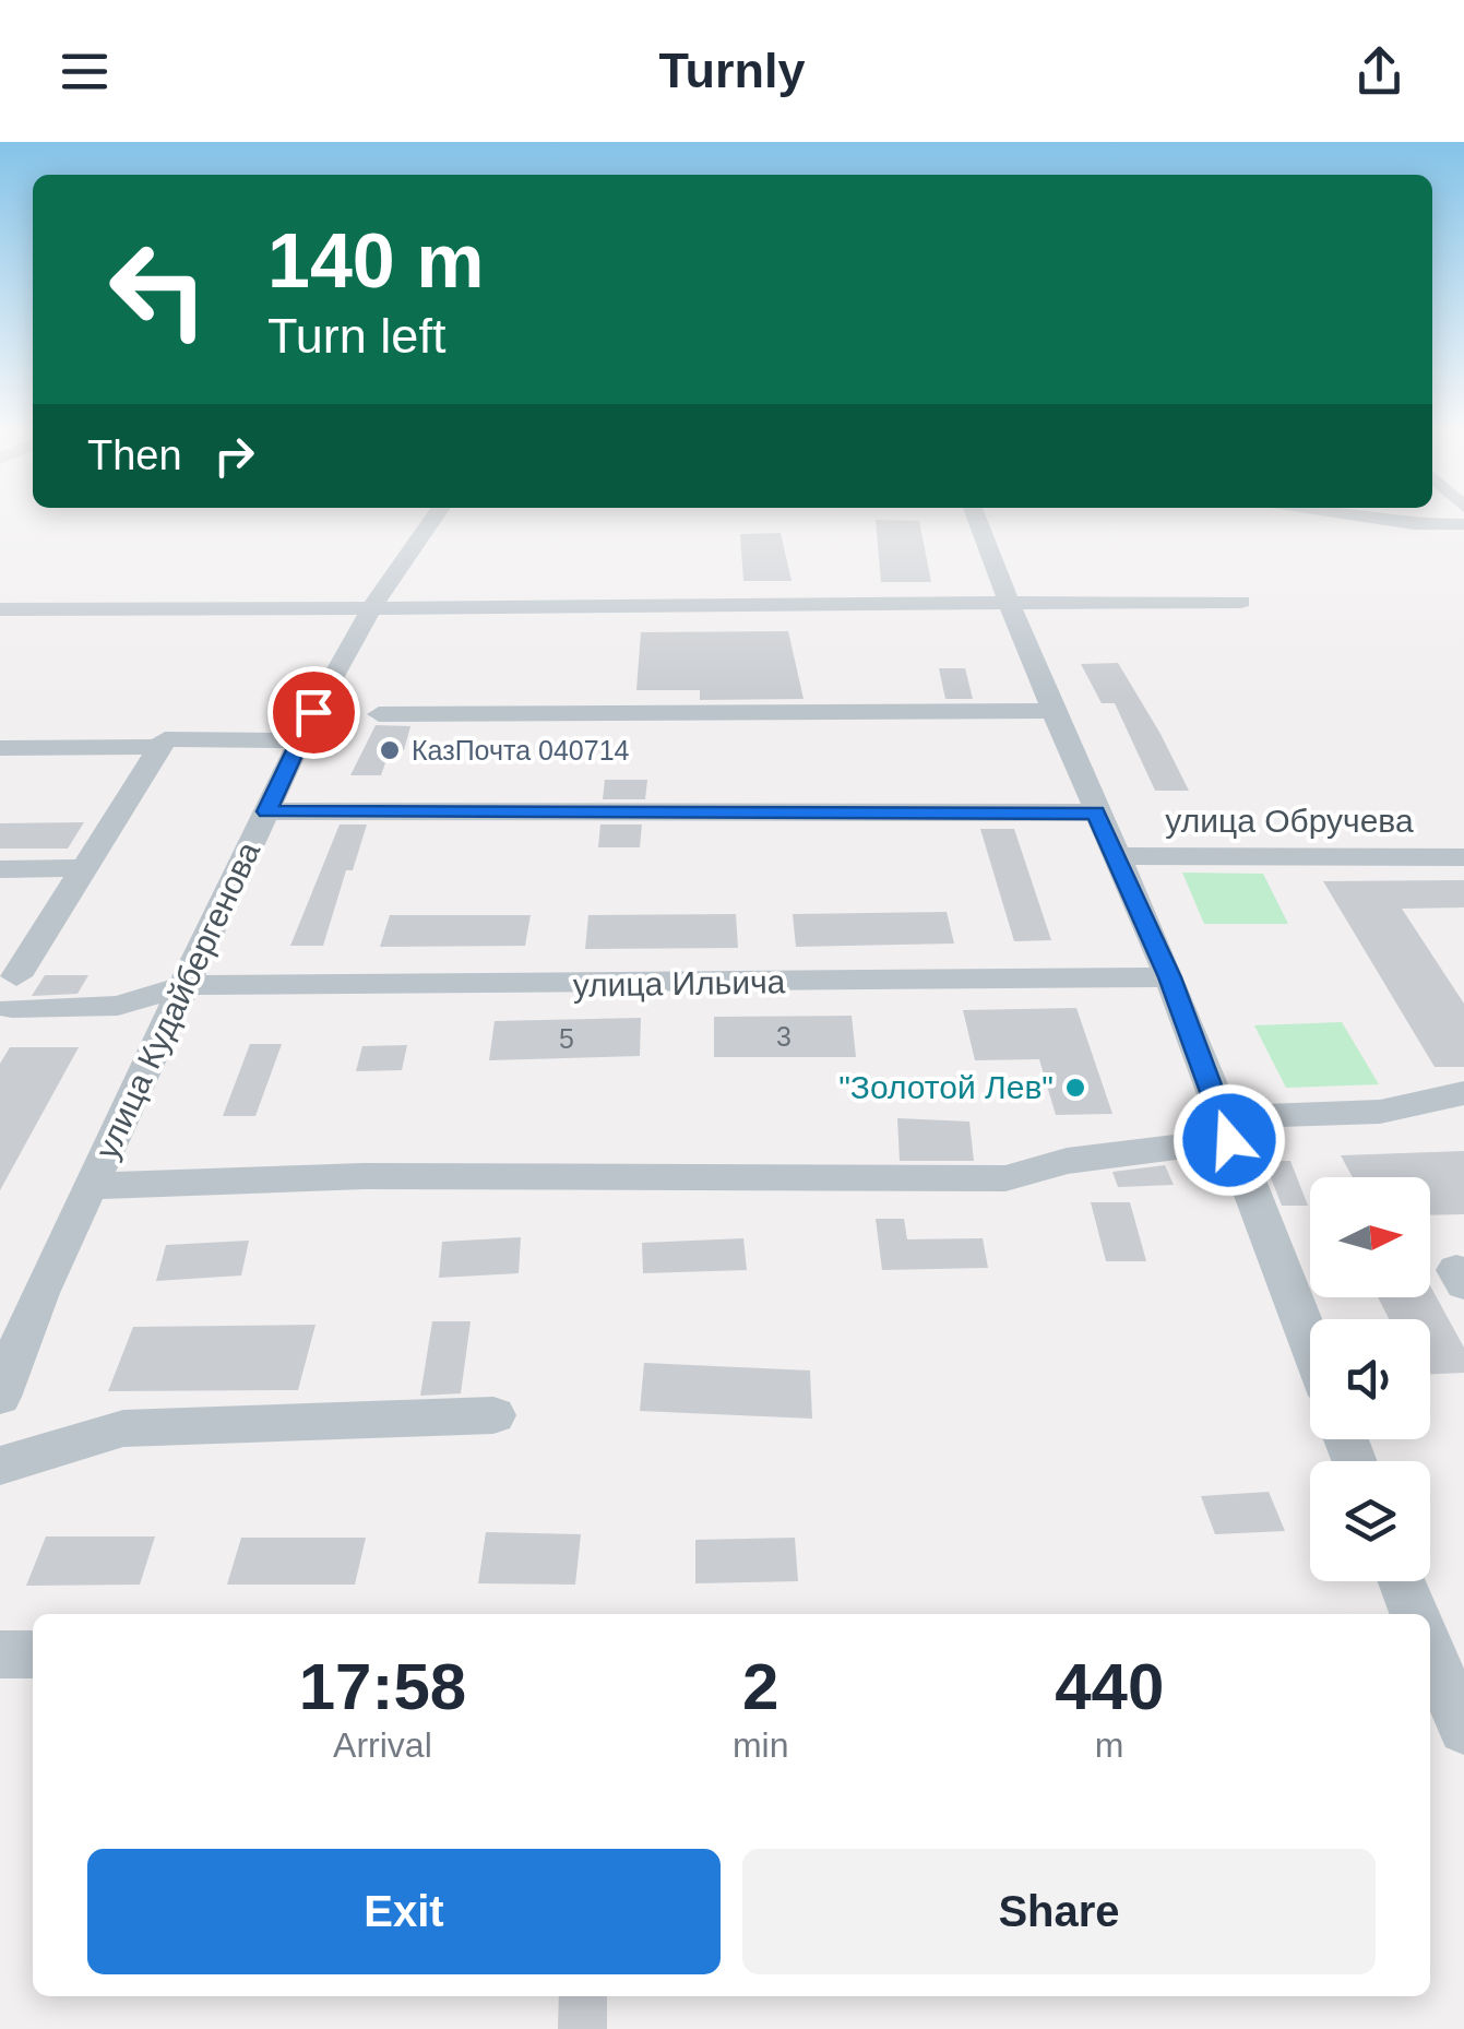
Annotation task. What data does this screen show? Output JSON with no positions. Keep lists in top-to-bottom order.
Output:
{
  "streets": {
    "street": ["улица Обручева", "улица Ильича", "улица Кудайбергенова"]
  },
  "crossings": [
    ["улица Ильича", "улица Кудайбергенова"]
  ],
  "places": ["КазПочта 040714", "\"Золотой Лев\""],
  "house_numbers": ["3", "5"],
  "north": "right",
  "page": {
    "header": "Turnly",
    "turn": ["140 m", "Turn left"],
    "then": "Then",
    "eta": [
      "17:58",
      "Arrival",
      "2",
      "min",
      "440",
      "m"
    ],
    "buttons": ["Exit", "Share"]
  }
}
